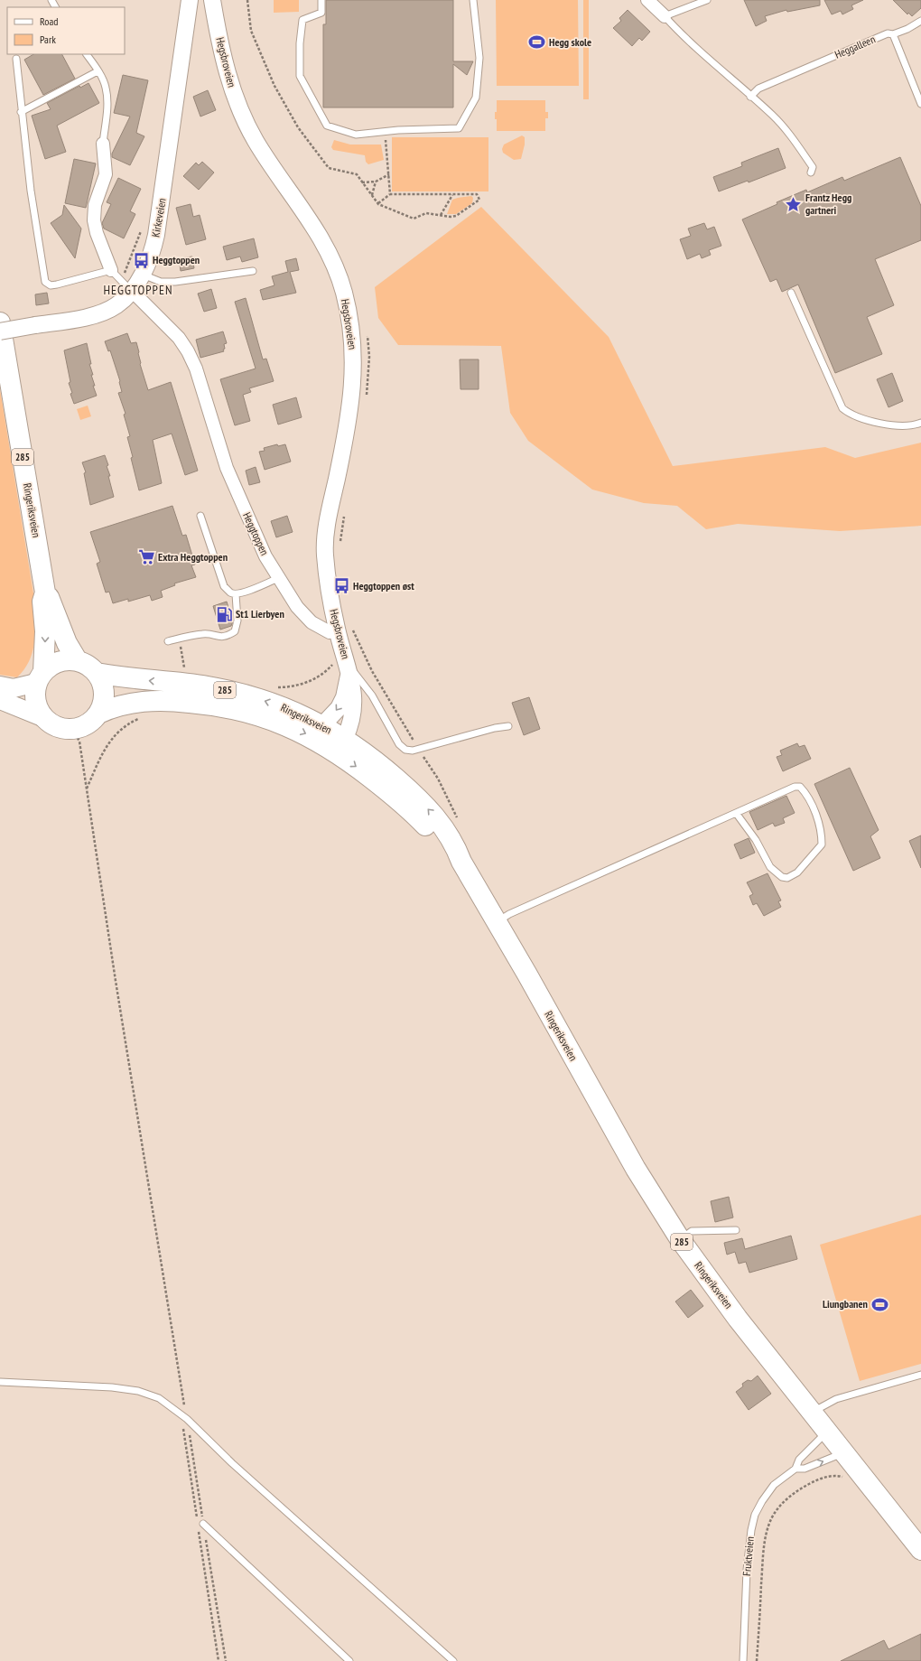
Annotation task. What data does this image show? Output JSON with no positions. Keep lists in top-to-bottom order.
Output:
{
  "streets": {
    "main road": ["285", "Ringeriksveien"],
    "street": ["Hegsbroveien", "Kirkeveien", "Heggtoppen"],
    "lane": ["Heggalleen", "Fruktveien"]
  },
  "crossings": [
    ["Hegsbroveien", "Ringeriksveien"],
    ["Hegsbroveien", "Heggtoppen"],
    ["Kirkeveien", "Heggtoppen"],
    ["285", "Ringeriksveien"],
    ["Ringeriksveien", "Fruktveien"]
  ],
  "districts": ["HEGGTOPPEN"],
  "places": {
    "sports": ["Hegg skole", "Liungbanen"],
    "place": ["Frantz Hegg gartneri"],
    "bus stop": ["Heggtoppen", "Heggtoppen øst"],
    "supermarket": ["Extra Heggtoppen"],
    "fuel station": ["St1 Lierbyen"]
  },
  "legend": ["Road", "Park"]
}
